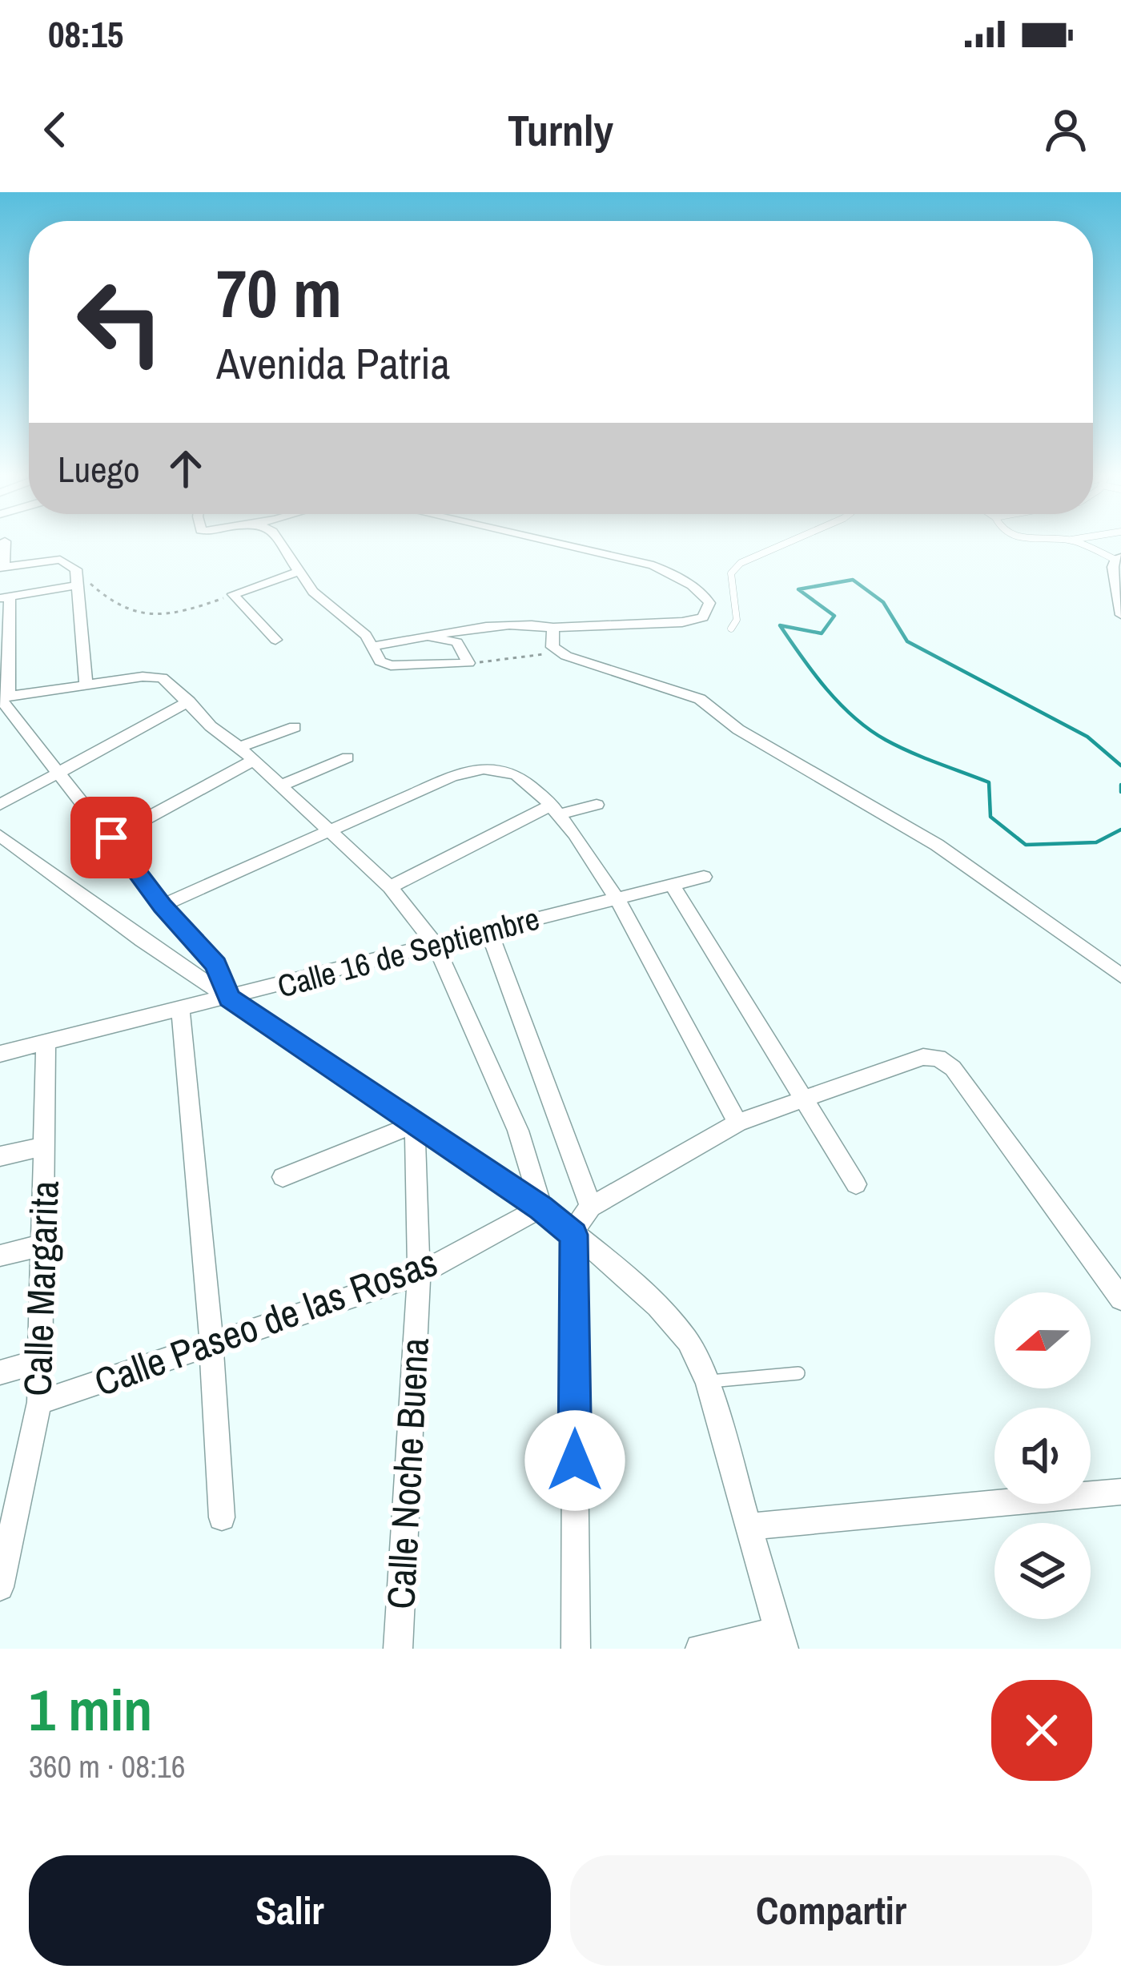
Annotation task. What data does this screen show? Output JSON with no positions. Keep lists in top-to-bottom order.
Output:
{
  "streets": {
    "street": [
      "Calle 16 de Septiembre",
      "Calle Margarita",
      "Calle Paseo de las Rosas",
      "Calle Noche Buena"
    ]
  },
  "crossings": [
    ["Calle 16 de Septiembre", "Calle Margarita"],
    ["Calle Margarita", "Calle Paseo de las Rosas"],
    ["Calle Paseo de las Rosas", "Calle Noche Buena"]
  ],
  "north": "left",
  "page": {
    "status": "08:15",
    "header": "Turnly",
    "turn": ["70 m", "Avenida Patria"],
    "then": "Luego",
    "heading": ["1 min", "360 m · 08:16"],
    "buttons": ["Salir", "Compartir"]
  }
}
